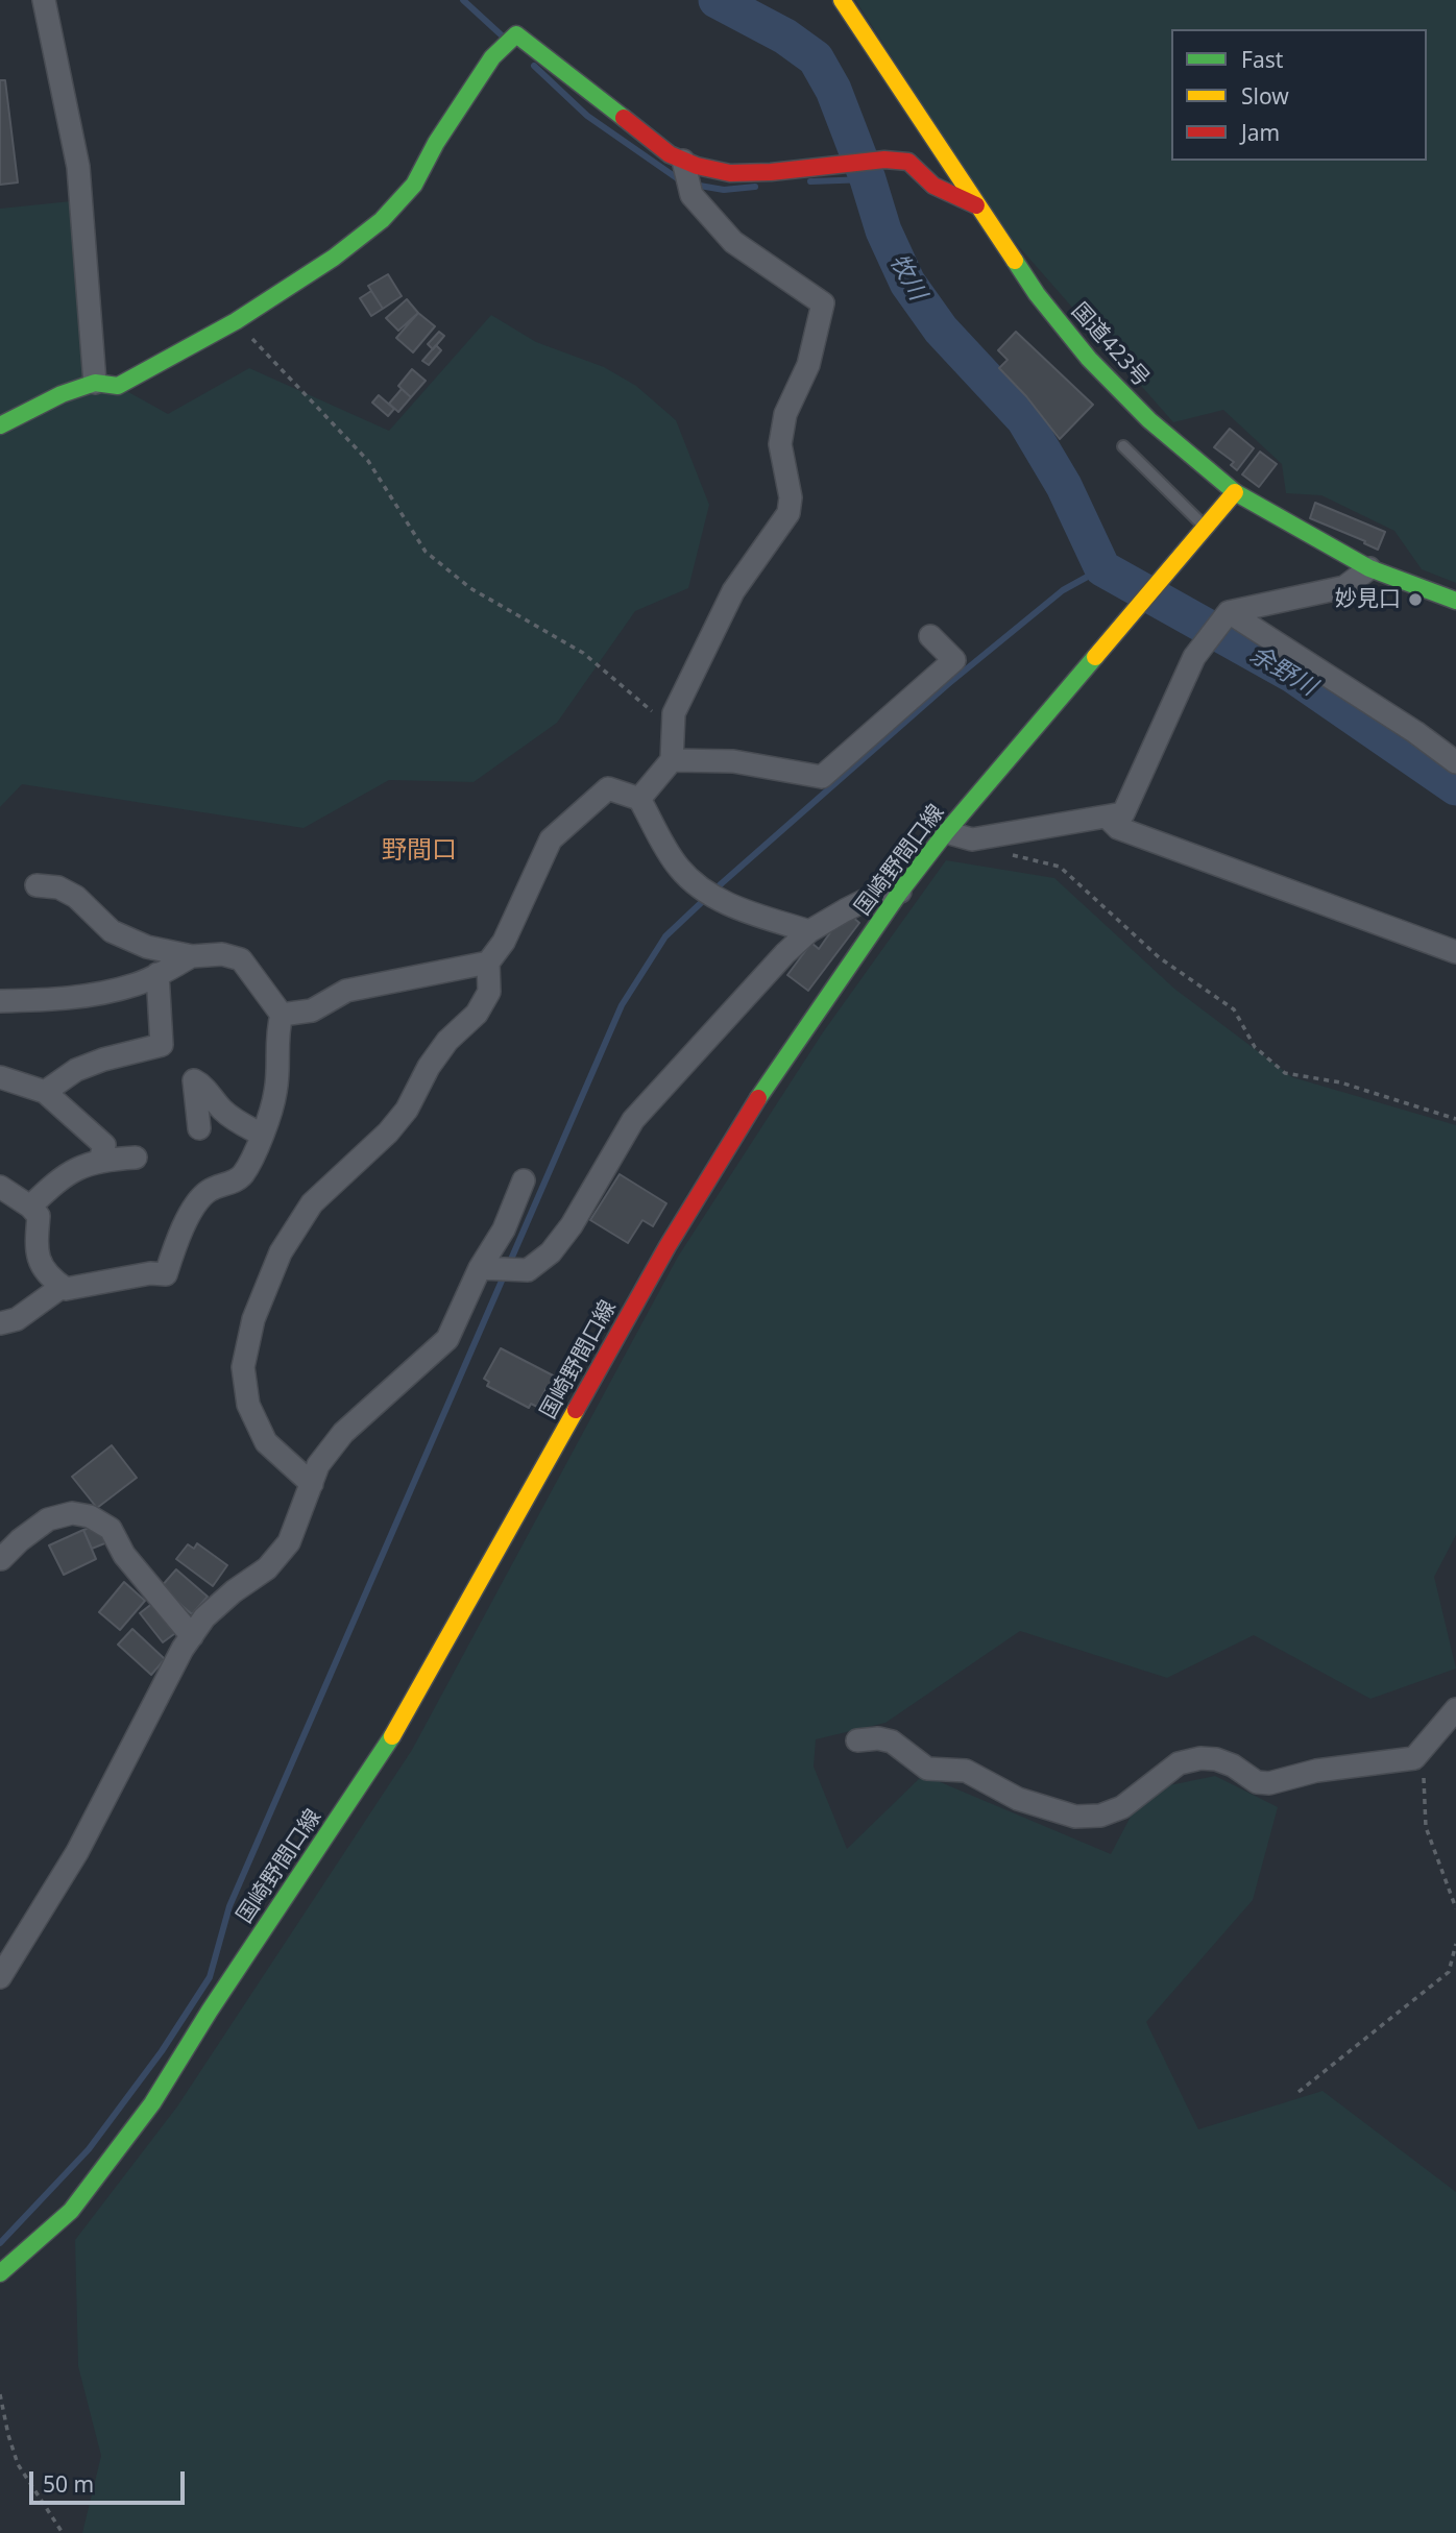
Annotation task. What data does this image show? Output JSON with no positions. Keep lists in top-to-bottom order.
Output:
{
  "streets": {
    "main road": ["国道423号", "国崎野間口線"]
  },
  "crossings": [
    ["国道423号", "国崎野間口線"]
  ],
  "districts": ["野間口"],
  "water": ["牧川", "余野川"],
  "places": ["妙見口"],
  "legend": ["Fast", "Slow", "Jam"],
  "scale_bar": "50 m"
}
